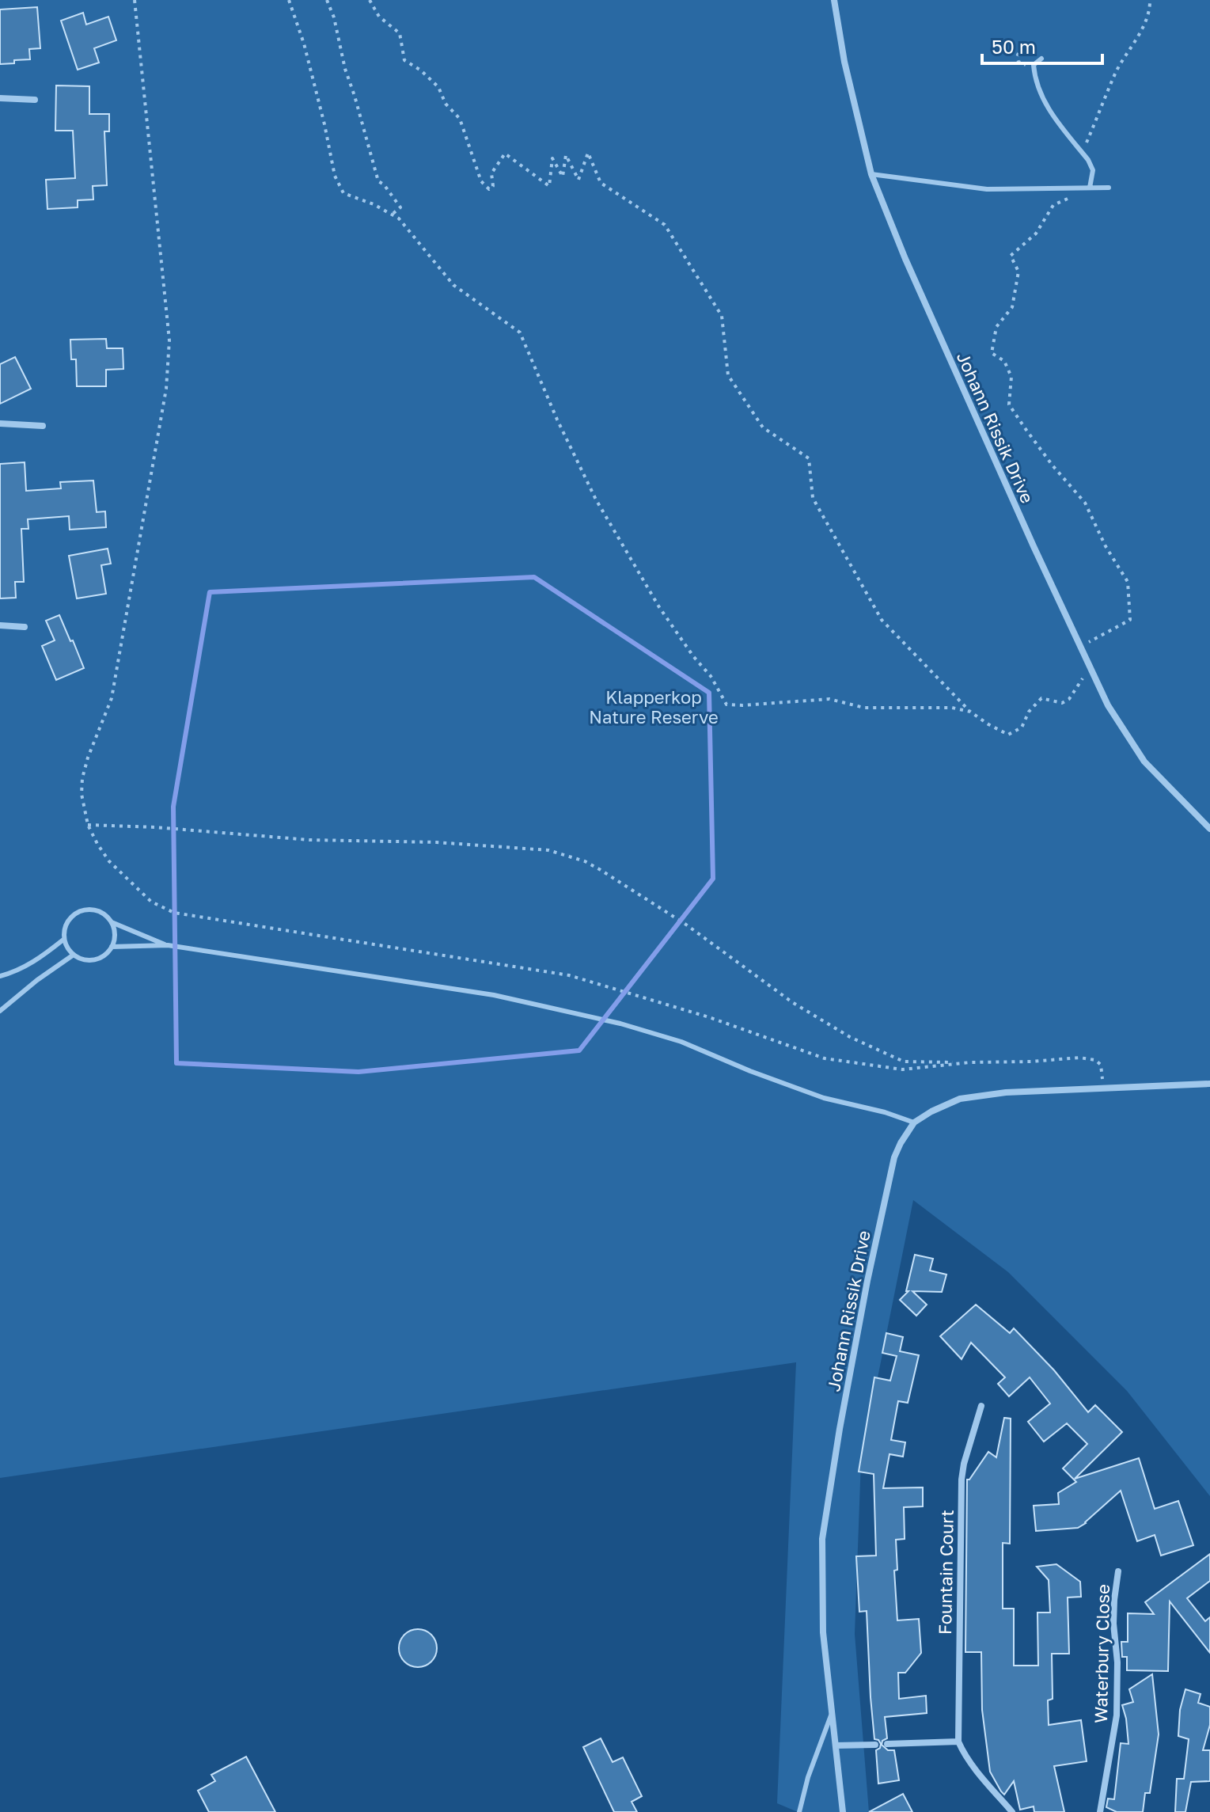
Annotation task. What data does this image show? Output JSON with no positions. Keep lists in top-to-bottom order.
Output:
{
  "streets": {
    "street": ["Johann Rissik Drive", "Fountain Court", "Waterbury Close"]
  },
  "parks": ["Klapperkop Nature Reserve"],
  "scale_bar": "50 m"
}
